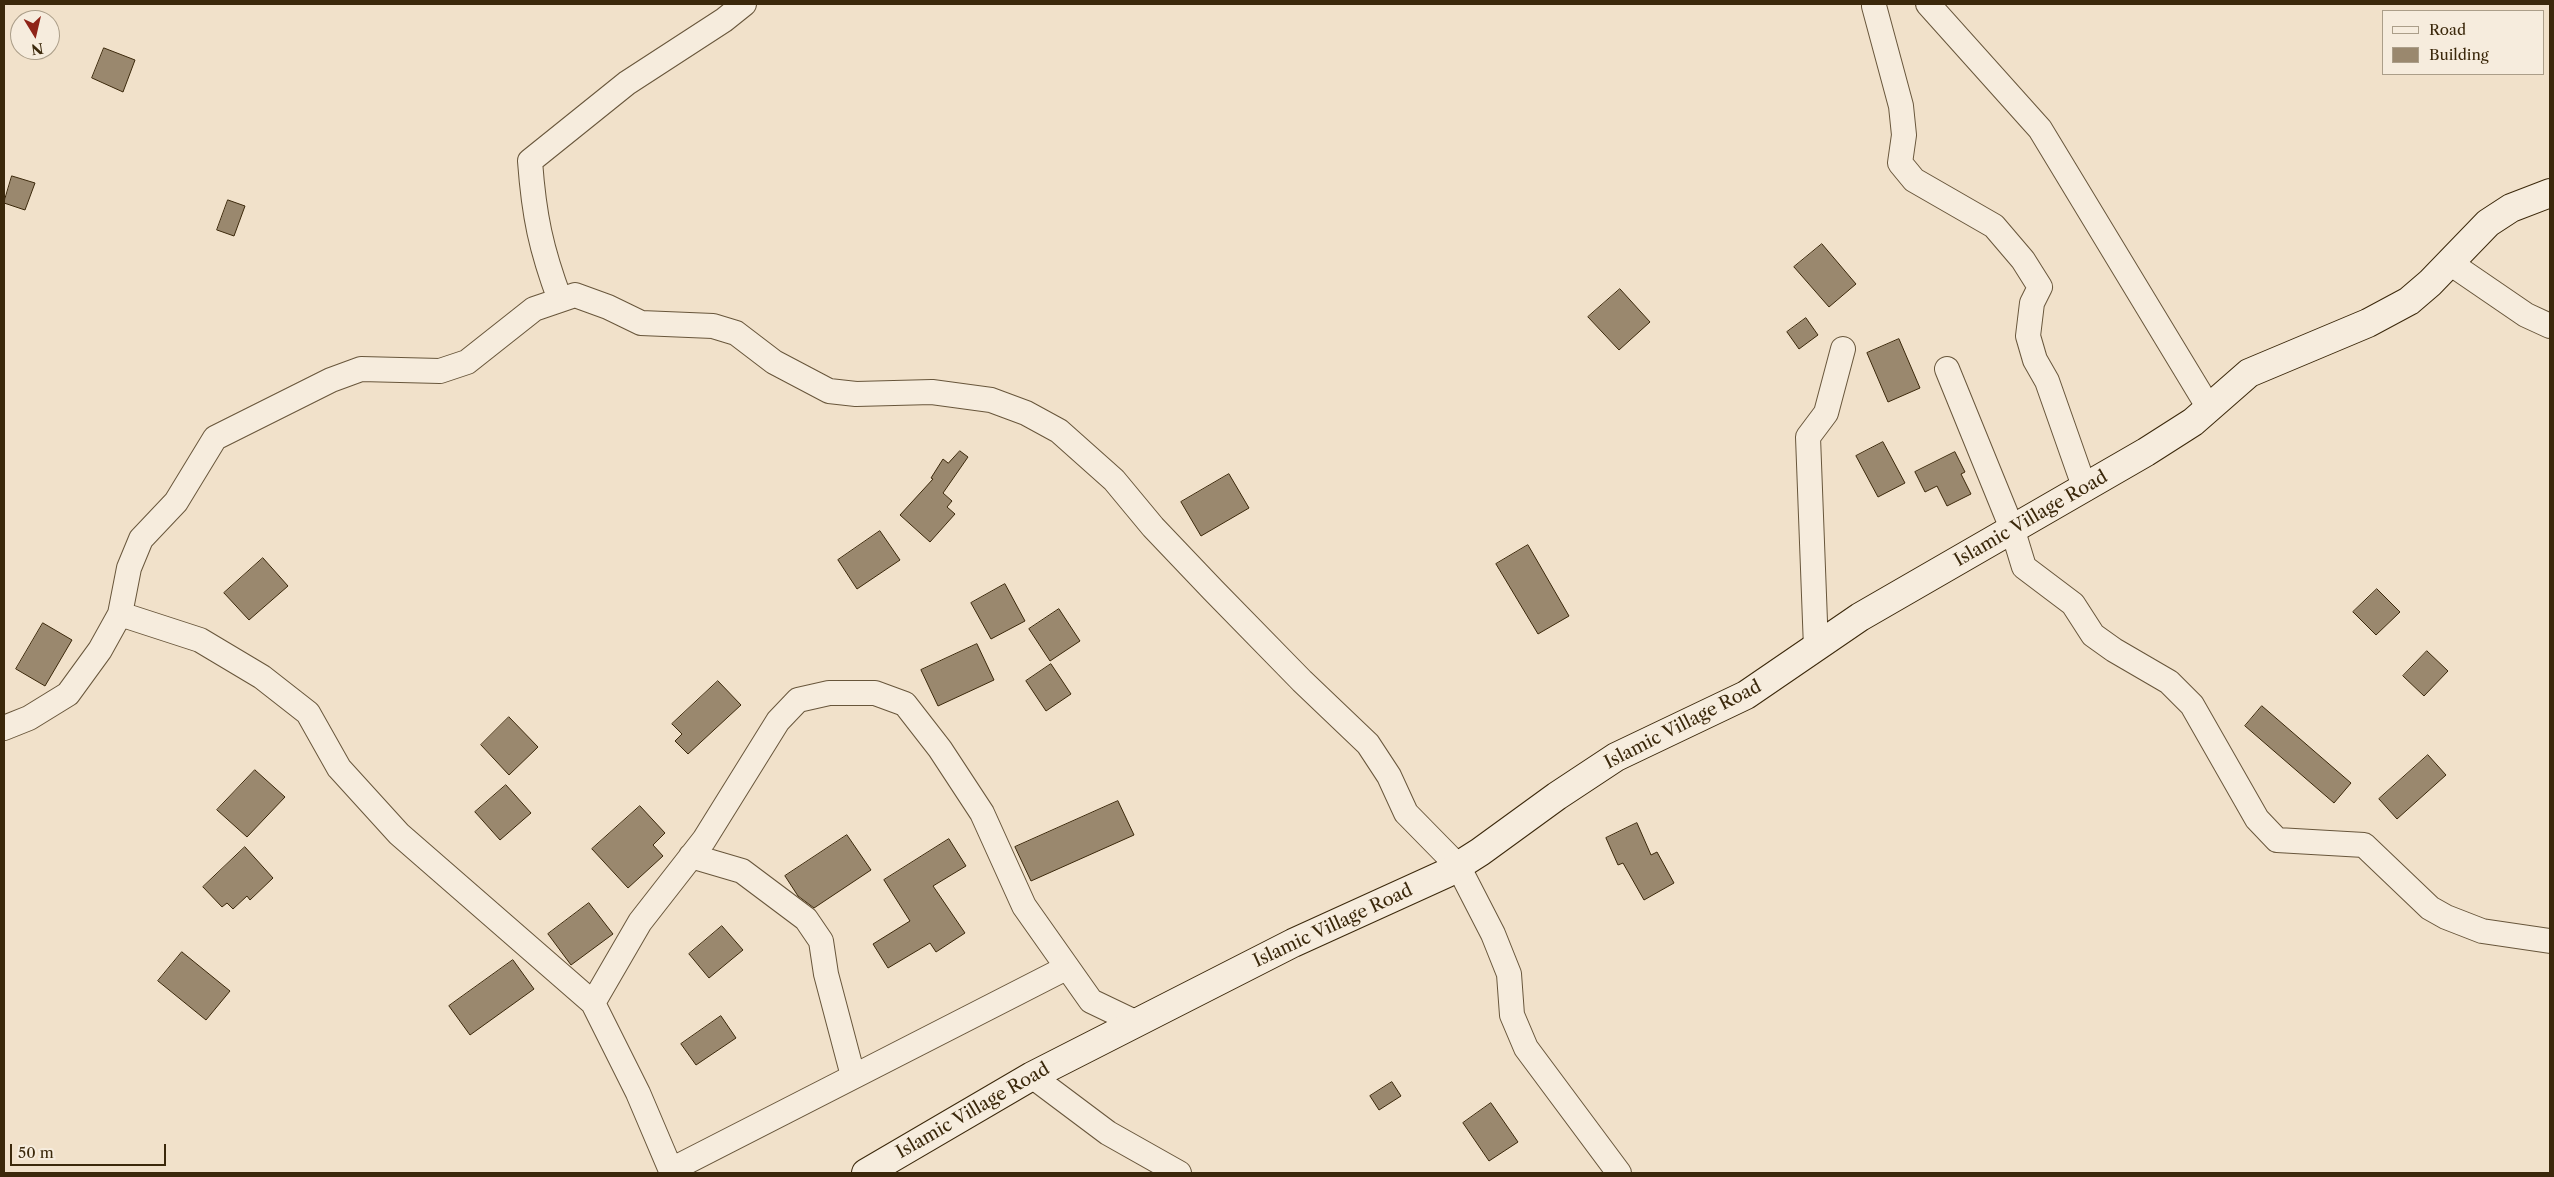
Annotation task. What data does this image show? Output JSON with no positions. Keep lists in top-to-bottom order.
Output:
{
  "streets": {
    "street": ["Islamic Village Road"]
  },
  "legend": ["Road", "Building"],
  "scale_bar": "50 m",
  "north": "bottom"
}
